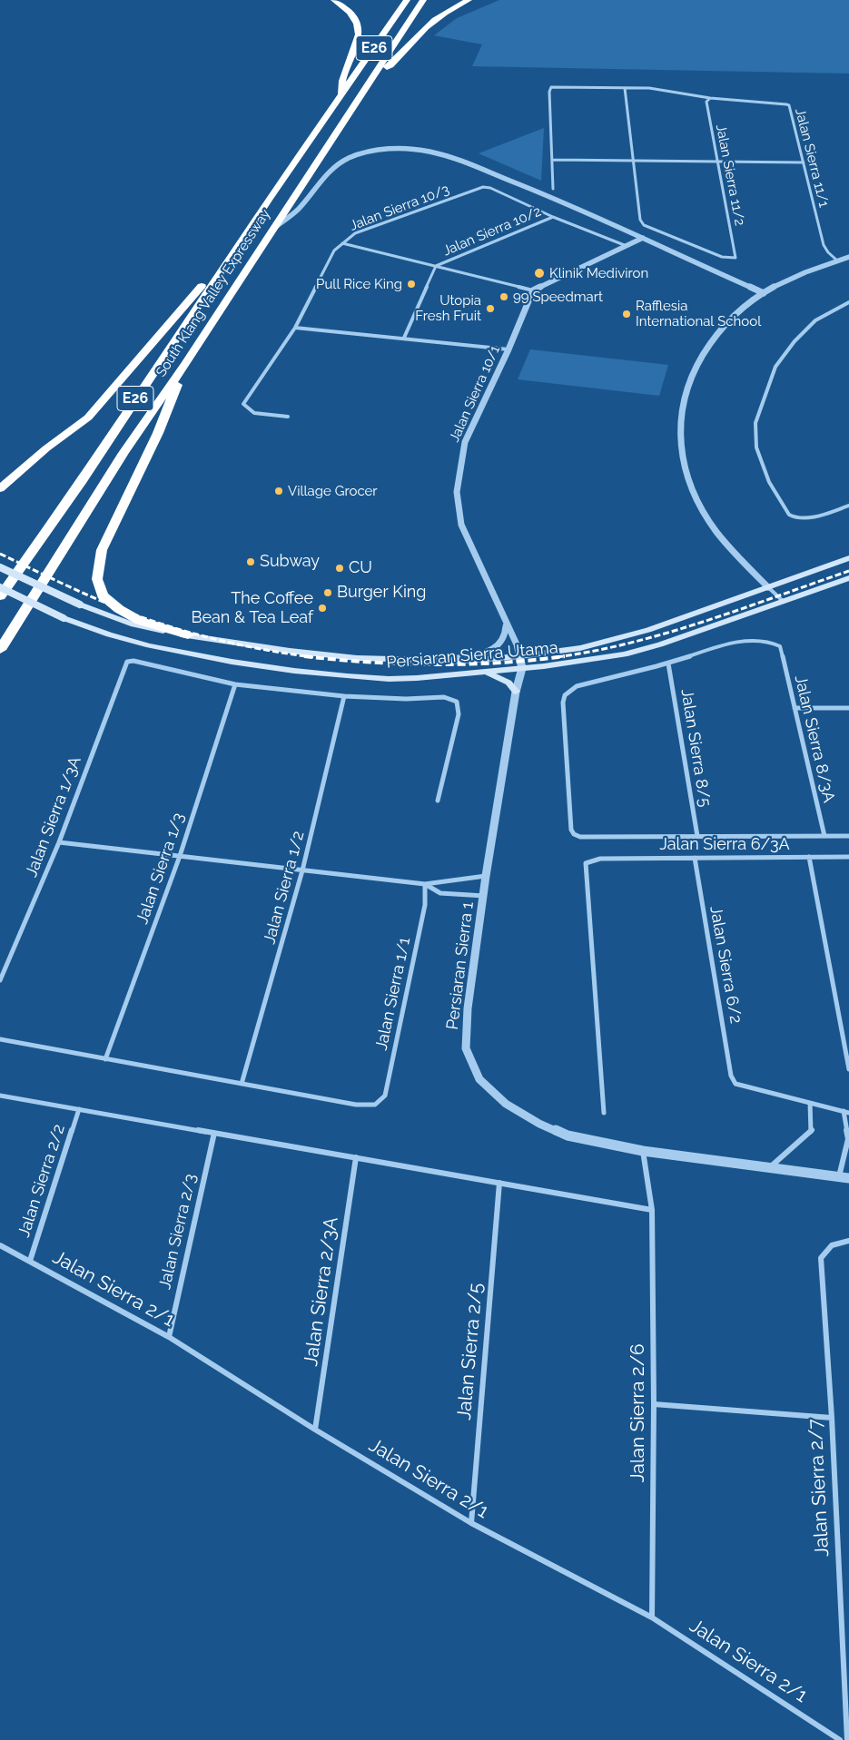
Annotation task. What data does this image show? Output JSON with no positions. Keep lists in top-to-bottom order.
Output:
{
  "streets": {
    "highway": ["E26", "South Klang Valley Expressway"],
    "main road": ["Persiaran Sierra Utama"],
    "street": [
      "Jalan Sierra 11/1",
      "Jalan Sierra 11/2",
      "Jalan Sierra 10/3",
      "Jalan Sierra 10/2",
      "Jalan Sierra 10/1",
      "Jalan Sierra 8/3A",
      "Jalan Sierra 8/5",
      "Jalan Sierra 1/3A",
      "Jalan Sierra 6/3A",
      "Jalan Sierra 1/3",
      "Jalan Sierra 1/2",
      "Jalan Sierra 6/2",
      "Persiaran Sierra 1",
      "Jalan Sierra 1/1",
      "Jalan Sierra 2/2",
      "Jalan Sierra 2/3",
      "Jalan Sierra 2/1",
      "Jalan Sierra 2/3A",
      "Jalan Sierra 2/5",
      "Jalan Sierra 2/6",
      "Jalan Sierra 2/7"
    ]
  },
  "crossings": [
    ["Jalan Sierra 11/1", "Jalan Sierra 11/2"],
    ["Jalan Sierra 10/3", "Jalan Sierra 10/2"],
    ["Jalan Sierra 10/1", "Persiaran Sierra Utama"],
    ["Jalan Sierra 10/1", "Persiaran Sierra 1"],
    ["Persiaran Sierra Utama", "Persiaran Sierra 1"],
    ["Jalan Sierra 8/3A", "Jalan Sierra 8/5"],
    ["Jalan Sierra 1/3A", "Jalan Sierra 1/3"],
    ["Jalan Sierra 6/3A", "Jalan Sierra 6/2"],
    ["Jalan Sierra 1/2", "Jalan Sierra 1/1"],
    ["Persiaran Sierra 1", "Jalan Sierra 2/6"],
    ["Jalan Sierra 2/2", "Jalan Sierra 2/1"],
    ["Jalan Sierra 2/3", "Jalan Sierra 2/1"],
    ["Jalan Sierra 2/1", "Jalan Sierra 2/3A"],
    ["Jalan Sierra 2/1", "Jalan Sierra 2/5"],
    ["Jalan Sierra 2/1", "Jalan Sierra 2/6"]
  ],
  "places": [
    "Klinik Mediviron",
    "Pull Rice King",
    "99 Speedmart",
    "Utopia Fresh Fruit",
    "Rafflesia International School",
    "Village Grocer",
    "Subway",
    "CU",
    "Burger King",
    "The Coffee Bean & Tea Leaf"
  ]
}
